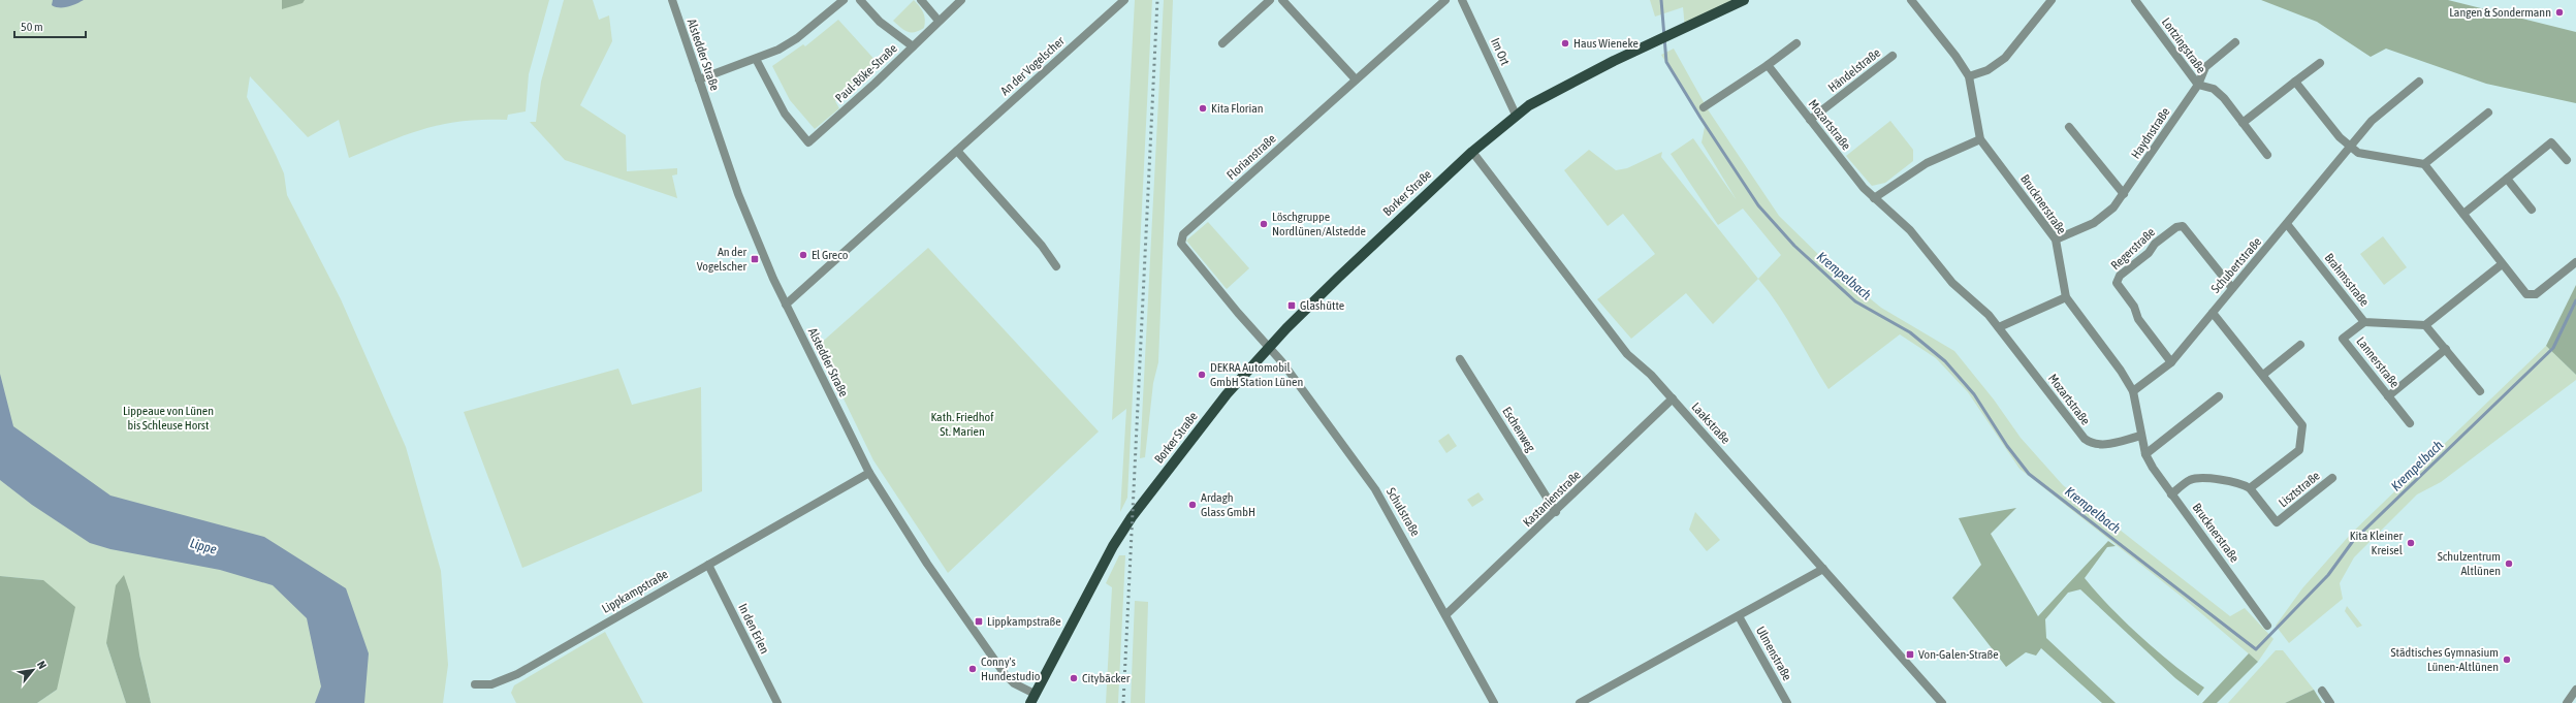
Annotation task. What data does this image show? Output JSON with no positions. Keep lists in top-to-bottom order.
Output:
{
  "streets": {
    "main road": ["Borker Straße"],
    "street": [
      "Lortzingstraße",
      "Im Ort",
      "Alstedder Straße",
      "An der Vogelscher",
      "Händelstraße",
      "Paul-Böke-Straße",
      "Mozartstraße",
      "Haydnstraße",
      "Florianstraße",
      "Brucknerstraße",
      "Regerstraße",
      "Schubertstraße",
      "Brahmsstraße",
      "Lannerstraße",
      "Laakstraße",
      "Eschenweg",
      "Lisztstraße",
      "Kastanienstraße",
      "Schulstraße",
      "Lippkampstraße",
      "In den Erlen",
      "Ulmenstraße"
    ]
  },
  "crossings": [
    ["Lortzingstraße", "Haydnstraße"],
    ["Im Ort", "Borker Straße"],
    ["Alstedder Straße", "An der Vogelscher"],
    ["Alstedder Straße", "Borker Straße"],
    ["Alstedder Straße", "Lippkampstraße"],
    ["Händelstraße", "Mozartstraße"],
    ["Mozartstraße", "Brucknerstraße"],
    ["Haydnstraße", "Brucknerstraße"],
    ["Florianstraße", "Borker Straße"],
    ["Florianstraße", "Schulstraße"],
    ["Borker Straße", "Laakstraße"],
    ["Borker Straße", "Schulstraße"],
    ["Brucknerstraße", "Schubertstraße"],
    ["Regerstraße", "Schubertstraße"],
    ["Schubertstraße", "Brahmsstraße"],
    ["Brahmsstraße", "Lannerstraße"],
    ["Laakstraße", "Kastanienstraße"],
    ["Eschenweg", "Kastanienstraße"],
    ["Kastanienstraße", "Schulstraße"],
    ["Lippkampstraße", "In den Erlen"]
  ],
  "water": ["Krempelbach", "Lippe"],
  "parks": ["Lippeaue von Lünen bis Schleuse Horst", "Kath. Friedhof St. Marien"],
  "places": {
    "other": [
      "Langen & Sondermann",
      "Haus Wieneke",
      "Kita Florian",
      "Löschgruppe Nordlünen/Alstedde",
      "El Greco",
      "DEKRA Automobil GmbH Station Lünen",
      "Ardagh Glass GmbH",
      "Kita Kleiner Kreisel",
      "Schulzentrum Altlünen",
      "Städtisches Gymnasium Lünen-Altlünen",
      "Conny's Hundestudio",
      "Citybäcker"
    ],
    "transit": [
      "An der Vogelscher",
      "Glashütte",
      "Lippkampstraße",
      "Von-Galen-Straße"
    ]
  },
  "scale_bar": "50 m",
  "north": "top right"
}
